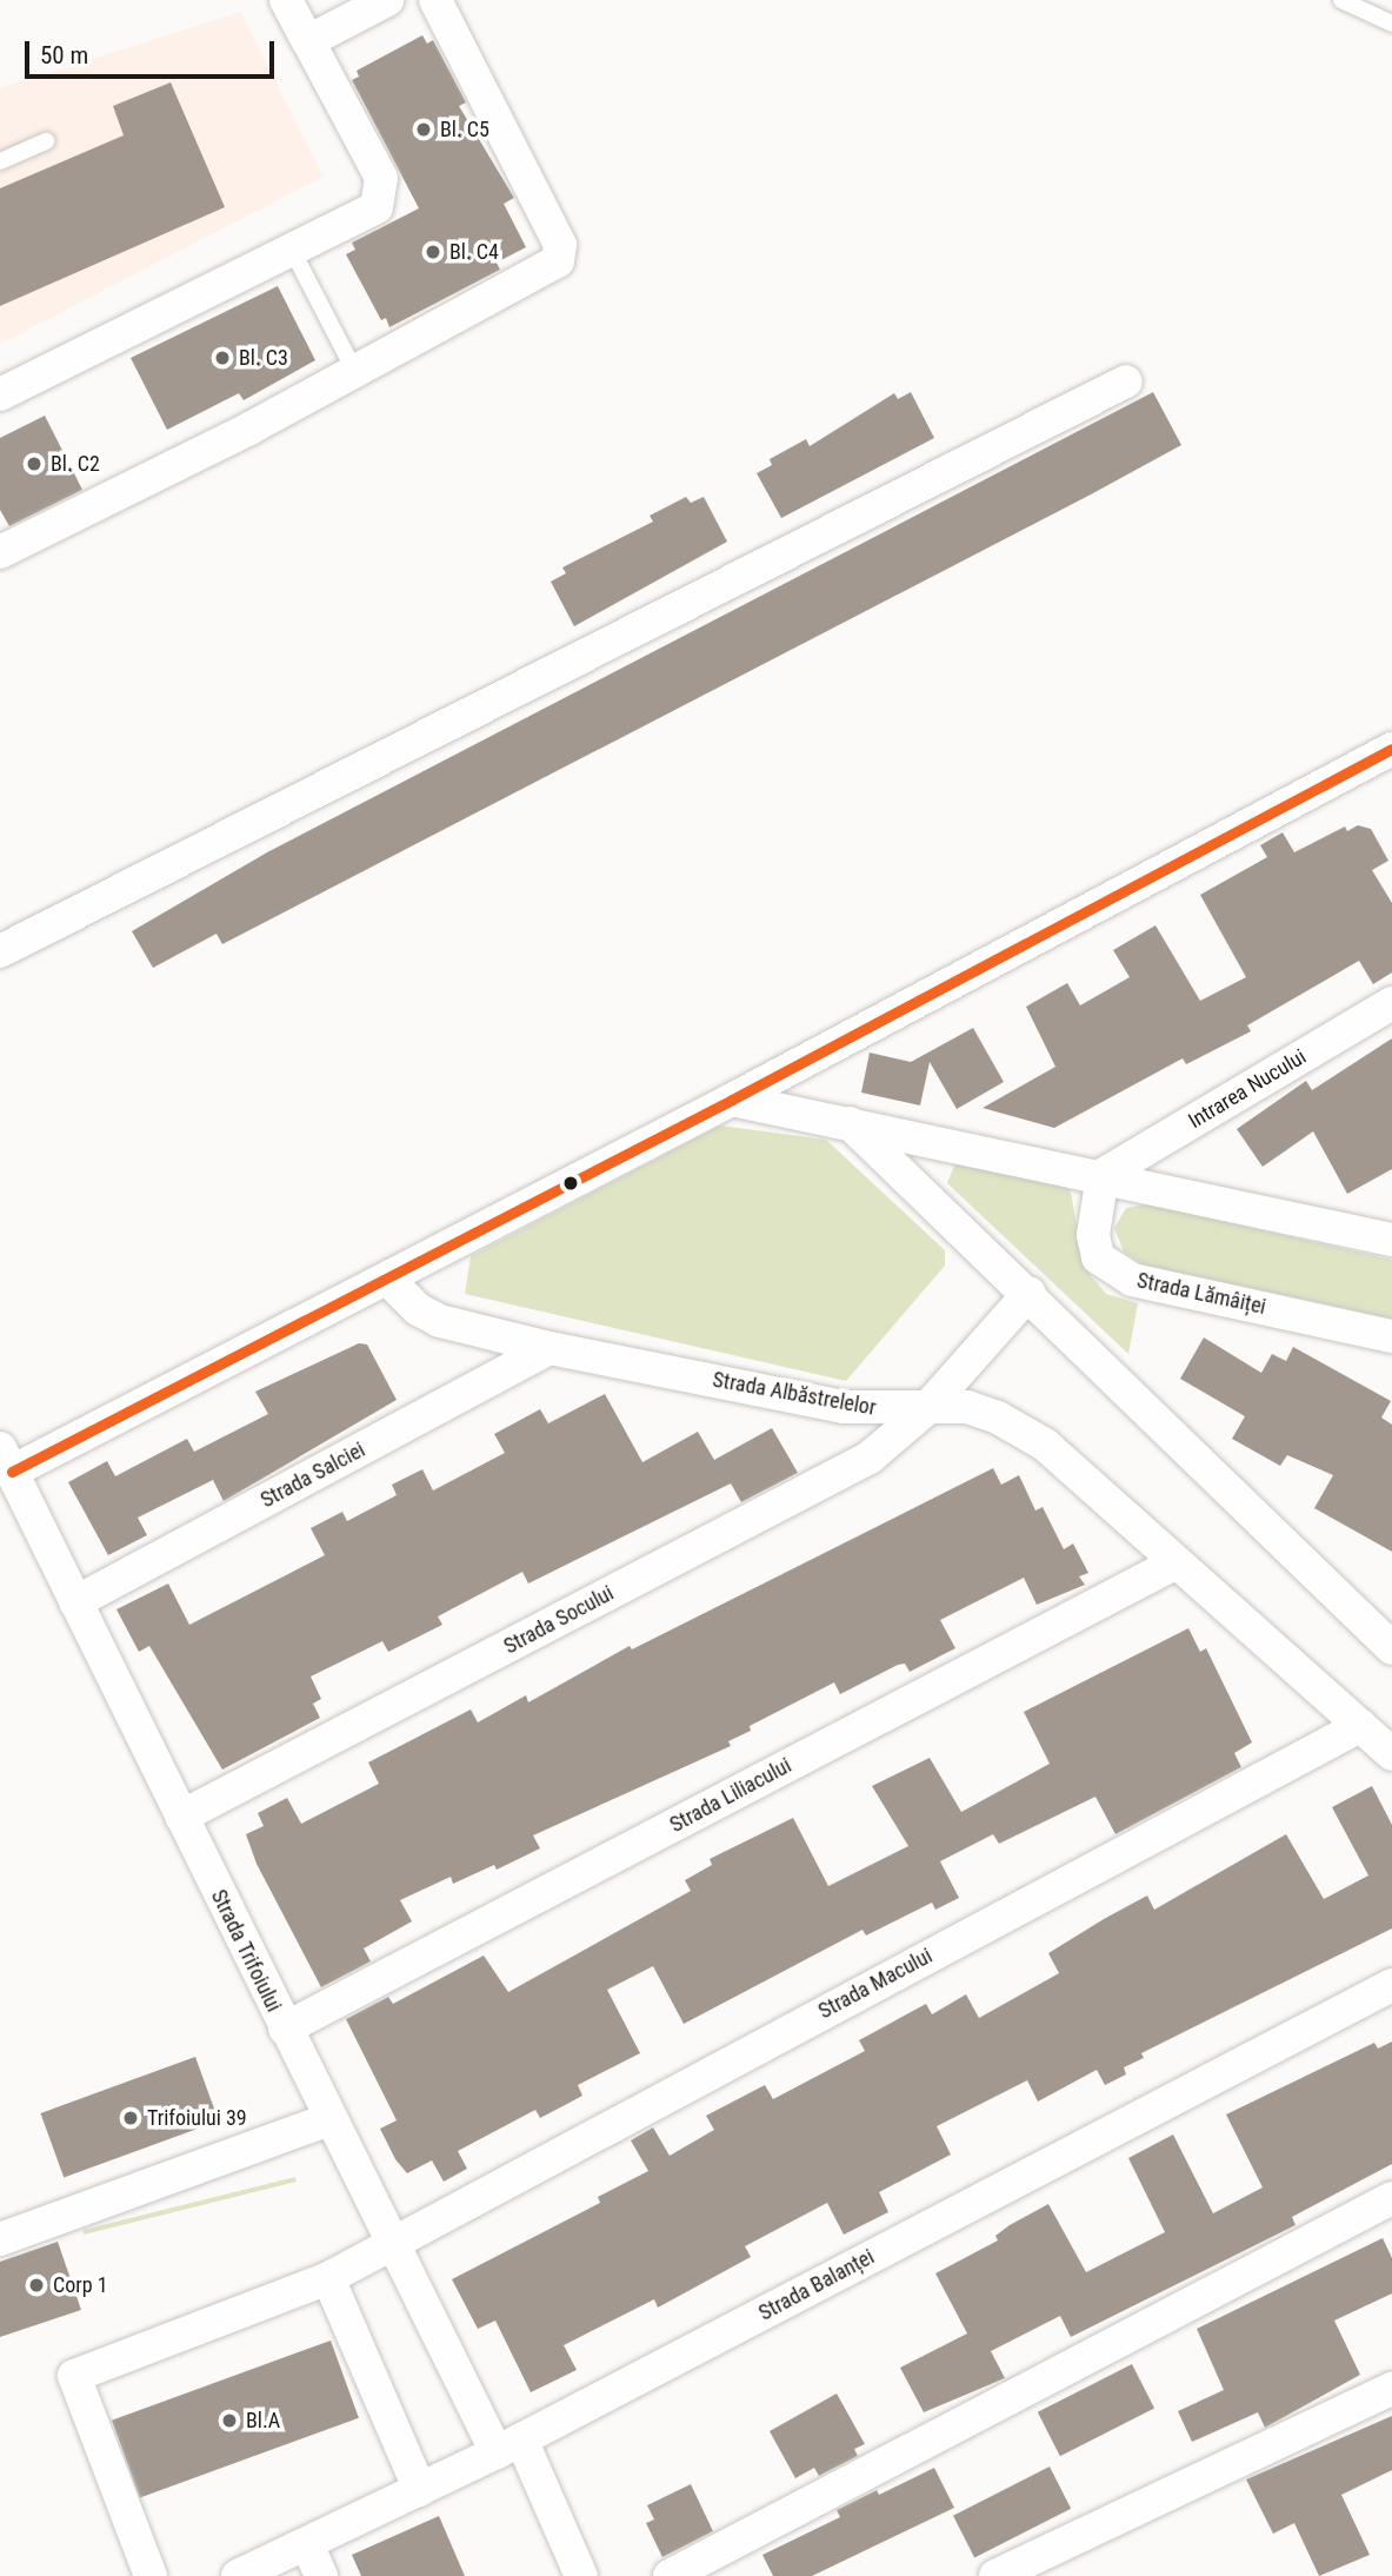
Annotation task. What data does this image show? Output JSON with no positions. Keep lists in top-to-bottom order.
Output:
{
  "streets": {
    "street": [
      "Intrarea Nucului",
      "Strada Lămâiței",
      "Strada Albăstrelelor",
      "Strada Salciei",
      "Strada Socului",
      "Strada Liliacului",
      "Strada Trifoiului",
      "Strada Macului",
      "Strada Balanței"
    ]
  },
  "crossings": [
    ["Intrarea Nucului", "Strada Lămâiței"],
    ["Strada Albăstrelelor", "Strada Salciei"],
    ["Strada Albăstrelelor", "Strada Socului"],
    ["Strada Albăstrelelor", "Strada Liliacului"],
    ["Strada Albăstrelelor", "Strada Macului"],
    ["Strada Salciei", "Strada Trifoiului"],
    ["Strada Socului", "Strada Trifoiului"],
    ["Strada Liliacului", "Strada Trifoiului"],
    ["Strada Trifoiului", "Strada Macului"],
    ["Strada Trifoiului", "Strada Balanței"]
  ],
  "places": [
    "Bl. C5",
    "Bl. C4",
    "Bl. C3",
    "Bl. C2",
    "Trifoiului 39",
    "Corp 1",
    "Bl.A"
  ],
  "scale_bar": "50 m"
}
